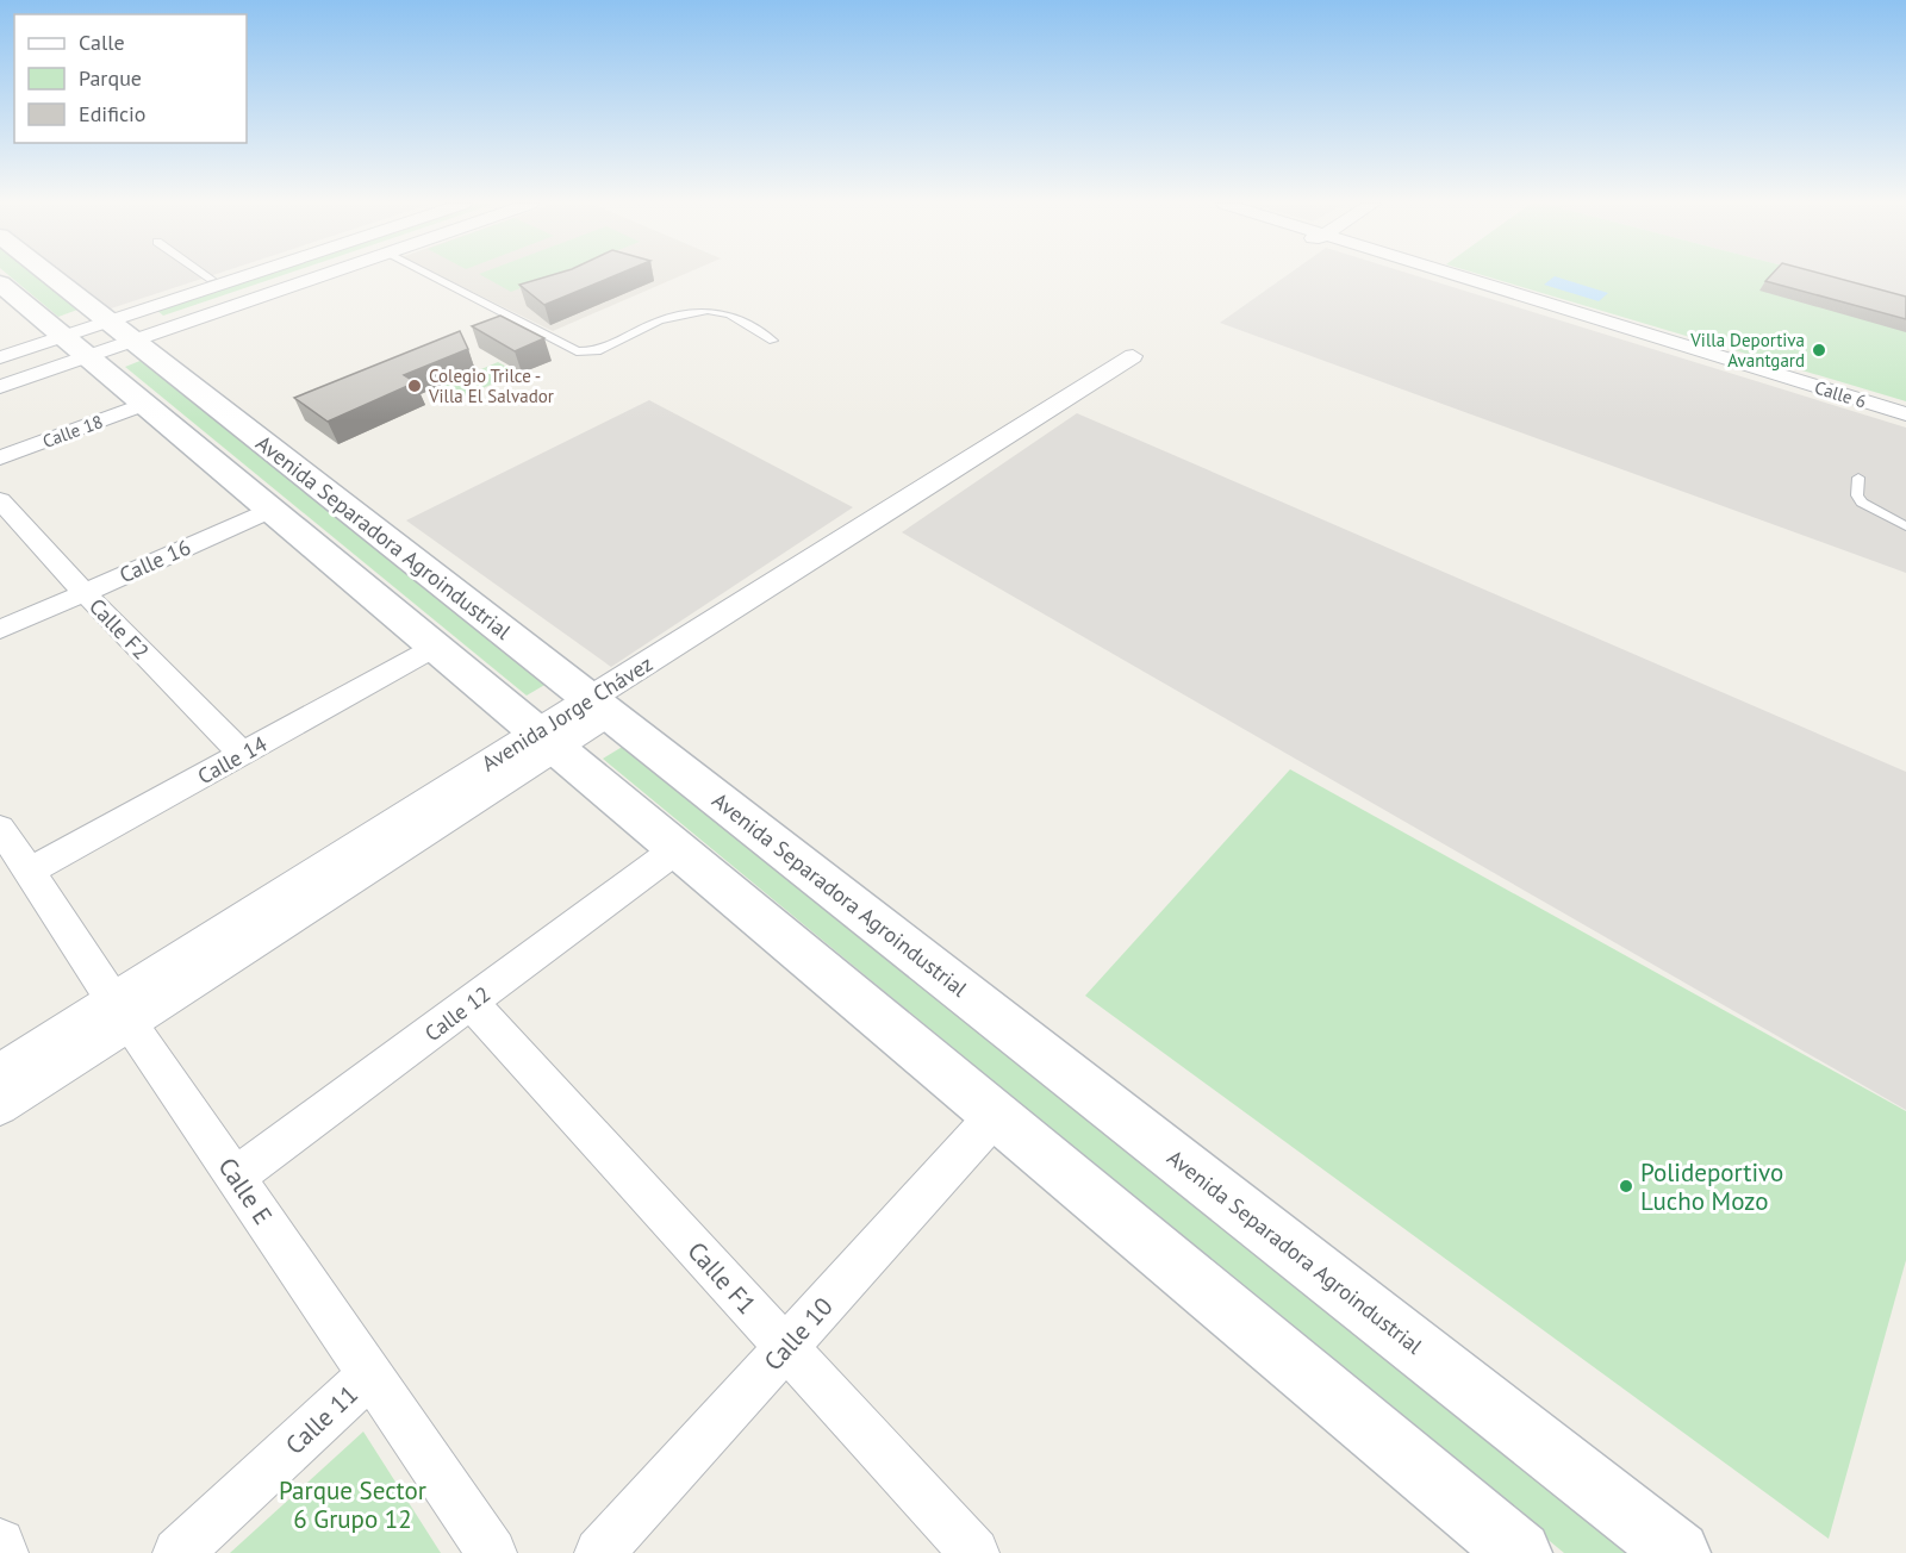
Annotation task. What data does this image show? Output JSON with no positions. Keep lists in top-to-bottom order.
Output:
{
  "streets": {
    "street": [
      "Calle 6",
      "Calle 18",
      "Avenida Separadora Agroindustrial",
      "Calle 16",
      "Calle F2",
      "Avenida Jorge Chávez",
      "Calle 14",
      "Calle 12",
      "Calle E",
      "Calle F1",
      "Calle 10",
      "Calle 11"
    ]
  },
  "crossings": [
    ["Calle 18", "Avenida Separadora Agroindustrial"],
    ["Avenida Separadora Agroindustrial", "Calle 16"],
    ["Avenida Separadora Agroindustrial", "Avenida Jorge Chávez"],
    ["Avenida Separadora Agroindustrial", "Calle 14"],
    ["Avenida Separadora Agroindustrial", "Calle 12"],
    ["Avenida Separadora Agroindustrial", "Calle 10"],
    ["Calle 16", "Calle F2"],
    ["Calle F2", "Calle 14"],
    ["Avenida Jorge Chávez", "Calle E"],
    ["Calle 14", "Calle E"],
    ["Calle 12", "Calle E"],
    ["Calle 12", "Calle F1"],
    ["Calle E", "Calle 11"],
    ["Calle F1", "Calle 10"]
  ],
  "parks": ["Parque Sector 6 Grupo 12"],
  "places": ["Villa Deportiva Avantgard", "Colegio Trilce - Villa El Salvador", "Polideportivo Lucho Mozo"],
  "legend": ["Calle", "Parque", "Edificio"]
}
